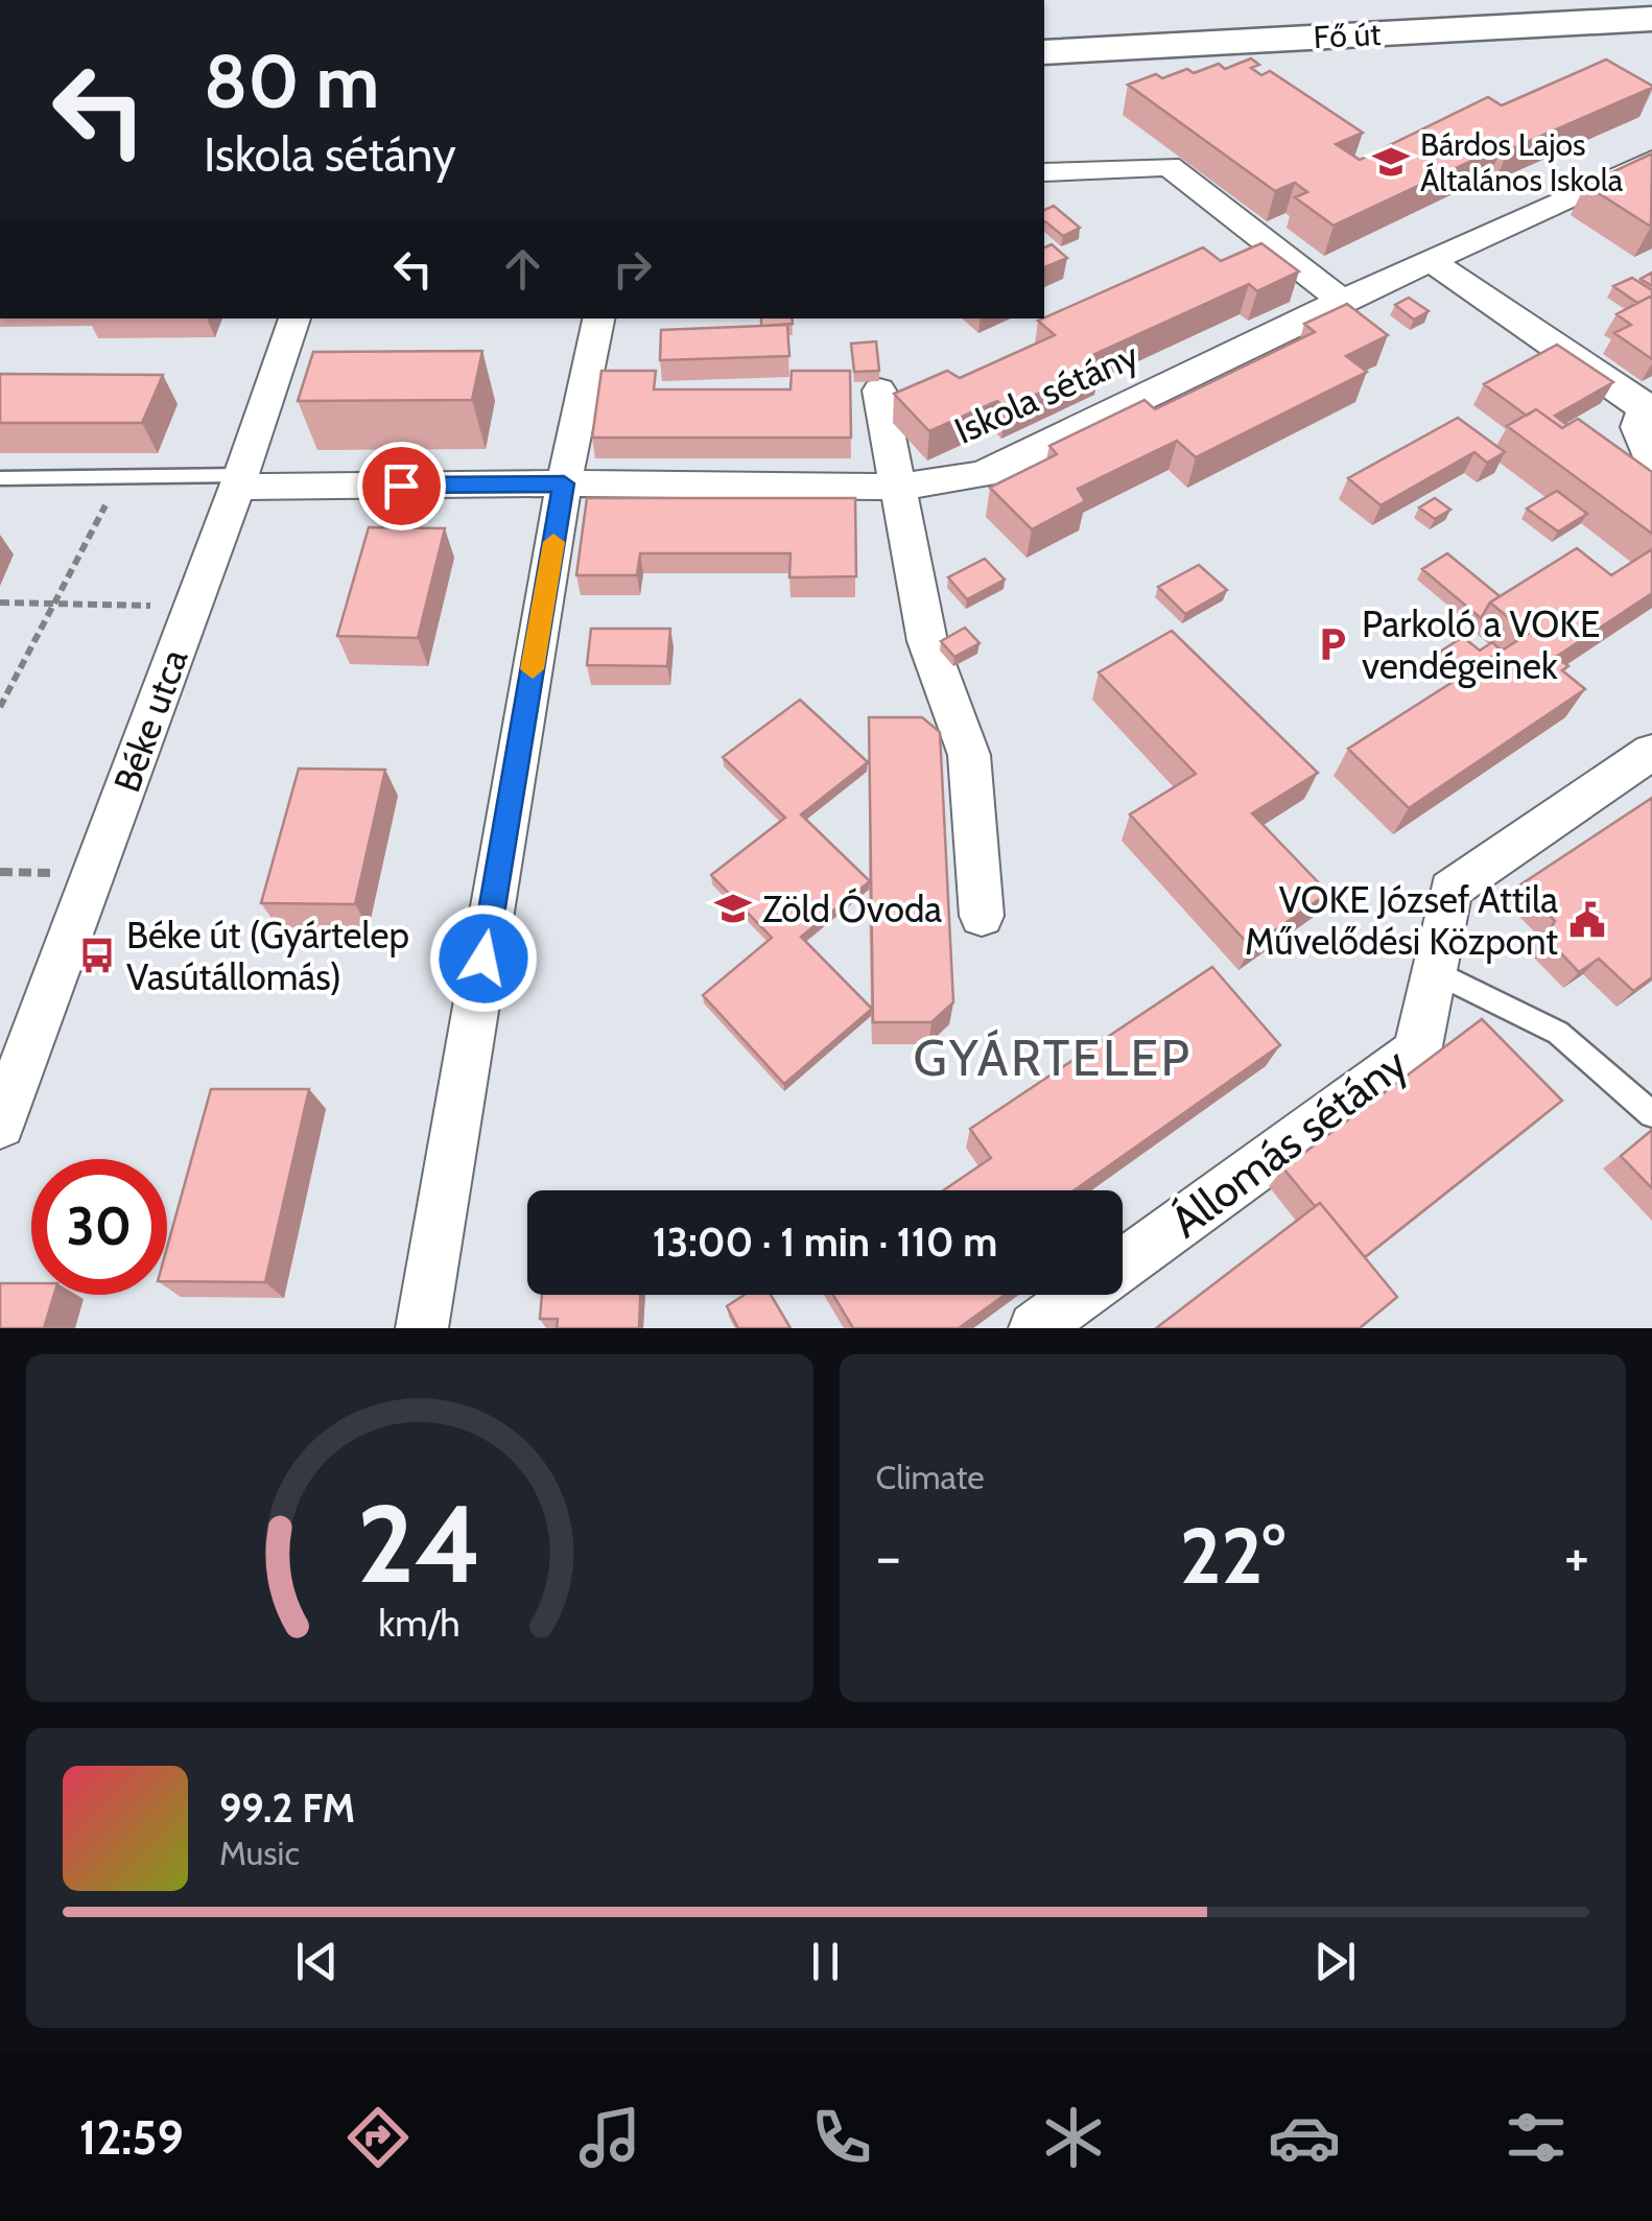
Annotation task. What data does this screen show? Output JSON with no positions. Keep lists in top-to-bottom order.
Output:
{
  "streets": {
    "main road": ["Fő út"],
    "street": ["Iskola sétány", "Béke utca", "Állomás sétány"]
  },
  "crossings": [
    ["Iskola sétány", "Béke utca"]
  ],
  "districts": ["GYÁRTELEP"],
  "places": {
    "school or university": ["Bárdos Lajos Általános Iskola", "Zöld Óvoda"],
    "parking": ["Parkoló a VOKE vendégeinek"],
    "public building": ["VOKE József Attila Művelődési Központ"],
    "bus stop": ["Béke út (Gyártelep Vasútállomás)"]
  },
  "page": {
    "turn": ["80 m", "Iskola sétány"],
    "limit": "30",
    "trip": "13:00 · 1 min · 110 m",
    "tile": "Climate",
    "heat": ["−", "22°", "+"],
    "song": ["99.2 FM", "Music"],
    "tabs": "12:59",
    "gauge": ["24", "km/h"]
  }
}
